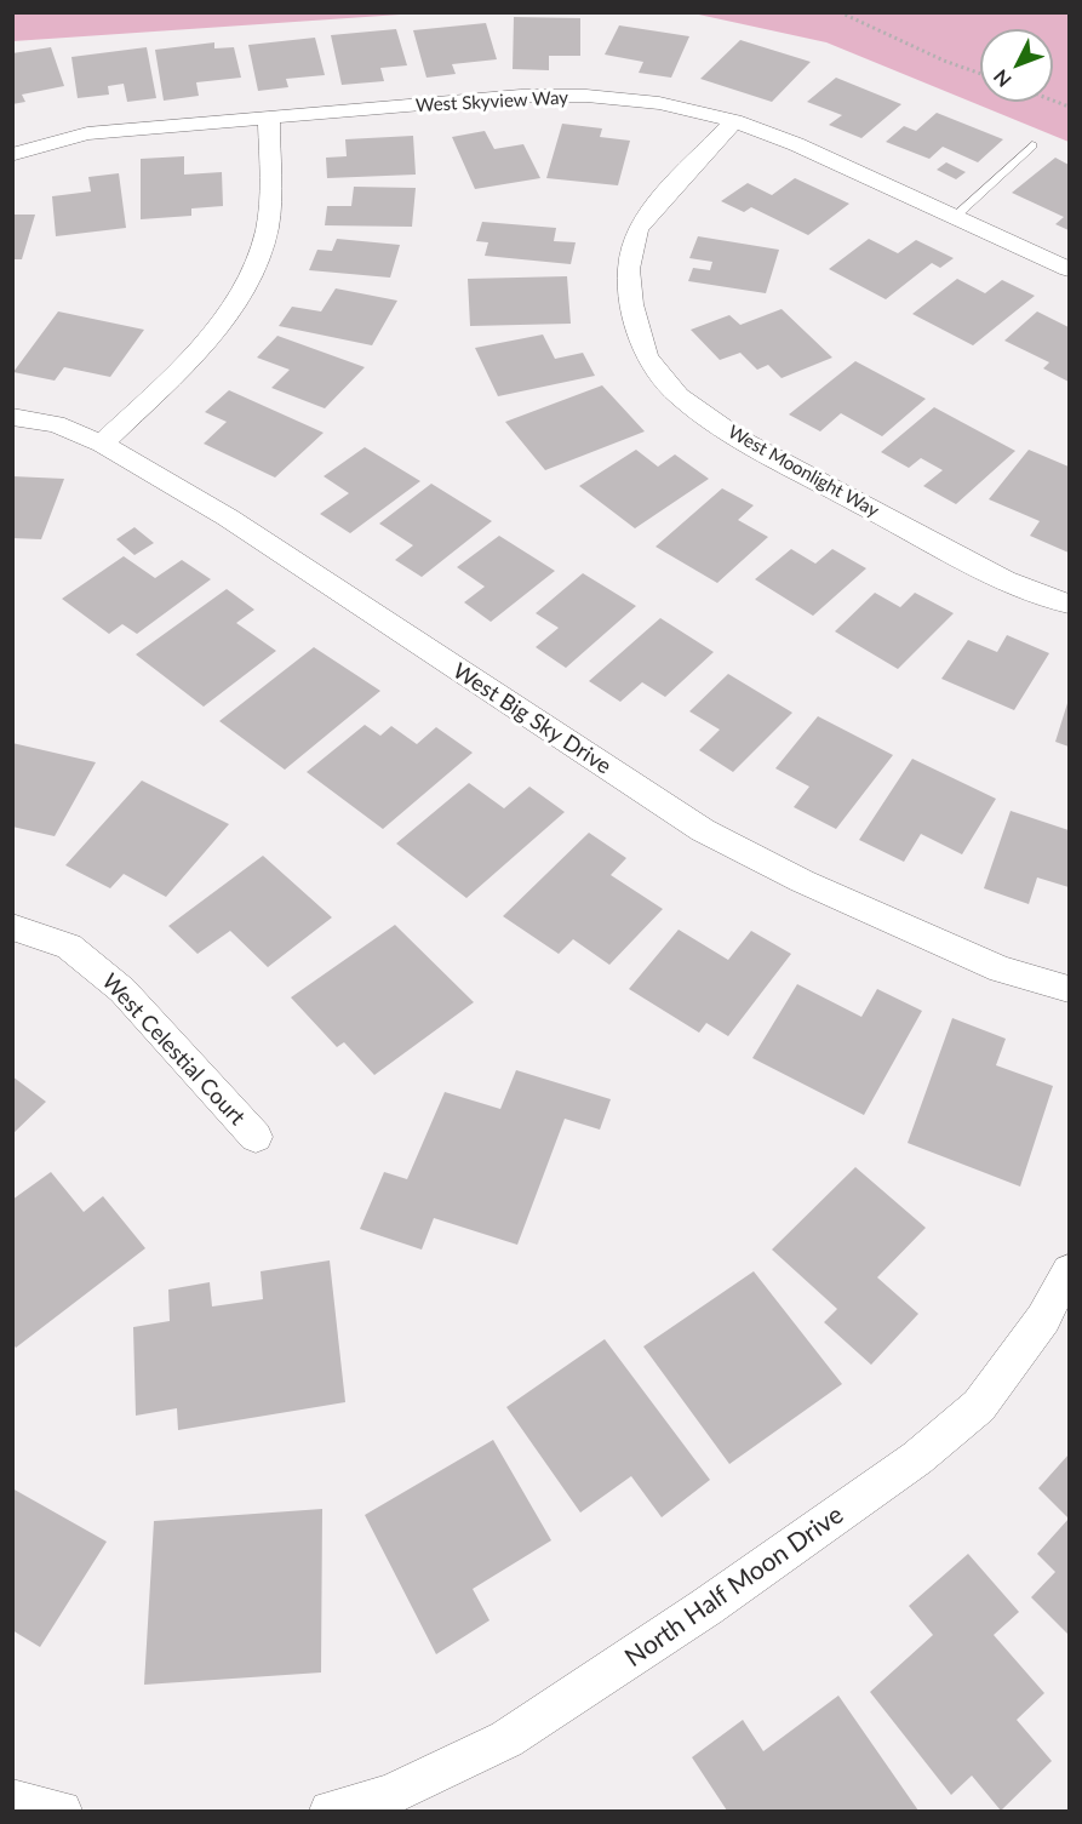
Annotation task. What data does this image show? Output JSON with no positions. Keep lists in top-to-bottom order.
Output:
{
  "streets": {
    "street": [
      "West Skyview Way",
      "West Moonlight Way",
      "West Big Sky Drive",
      "West Celestial Court",
      "North Half Moon Drive"
    ]
  },
  "crossings": [
    ["West Skyview Way", "West Moonlight Way"]
  ],
  "north": "bottom left"
}
